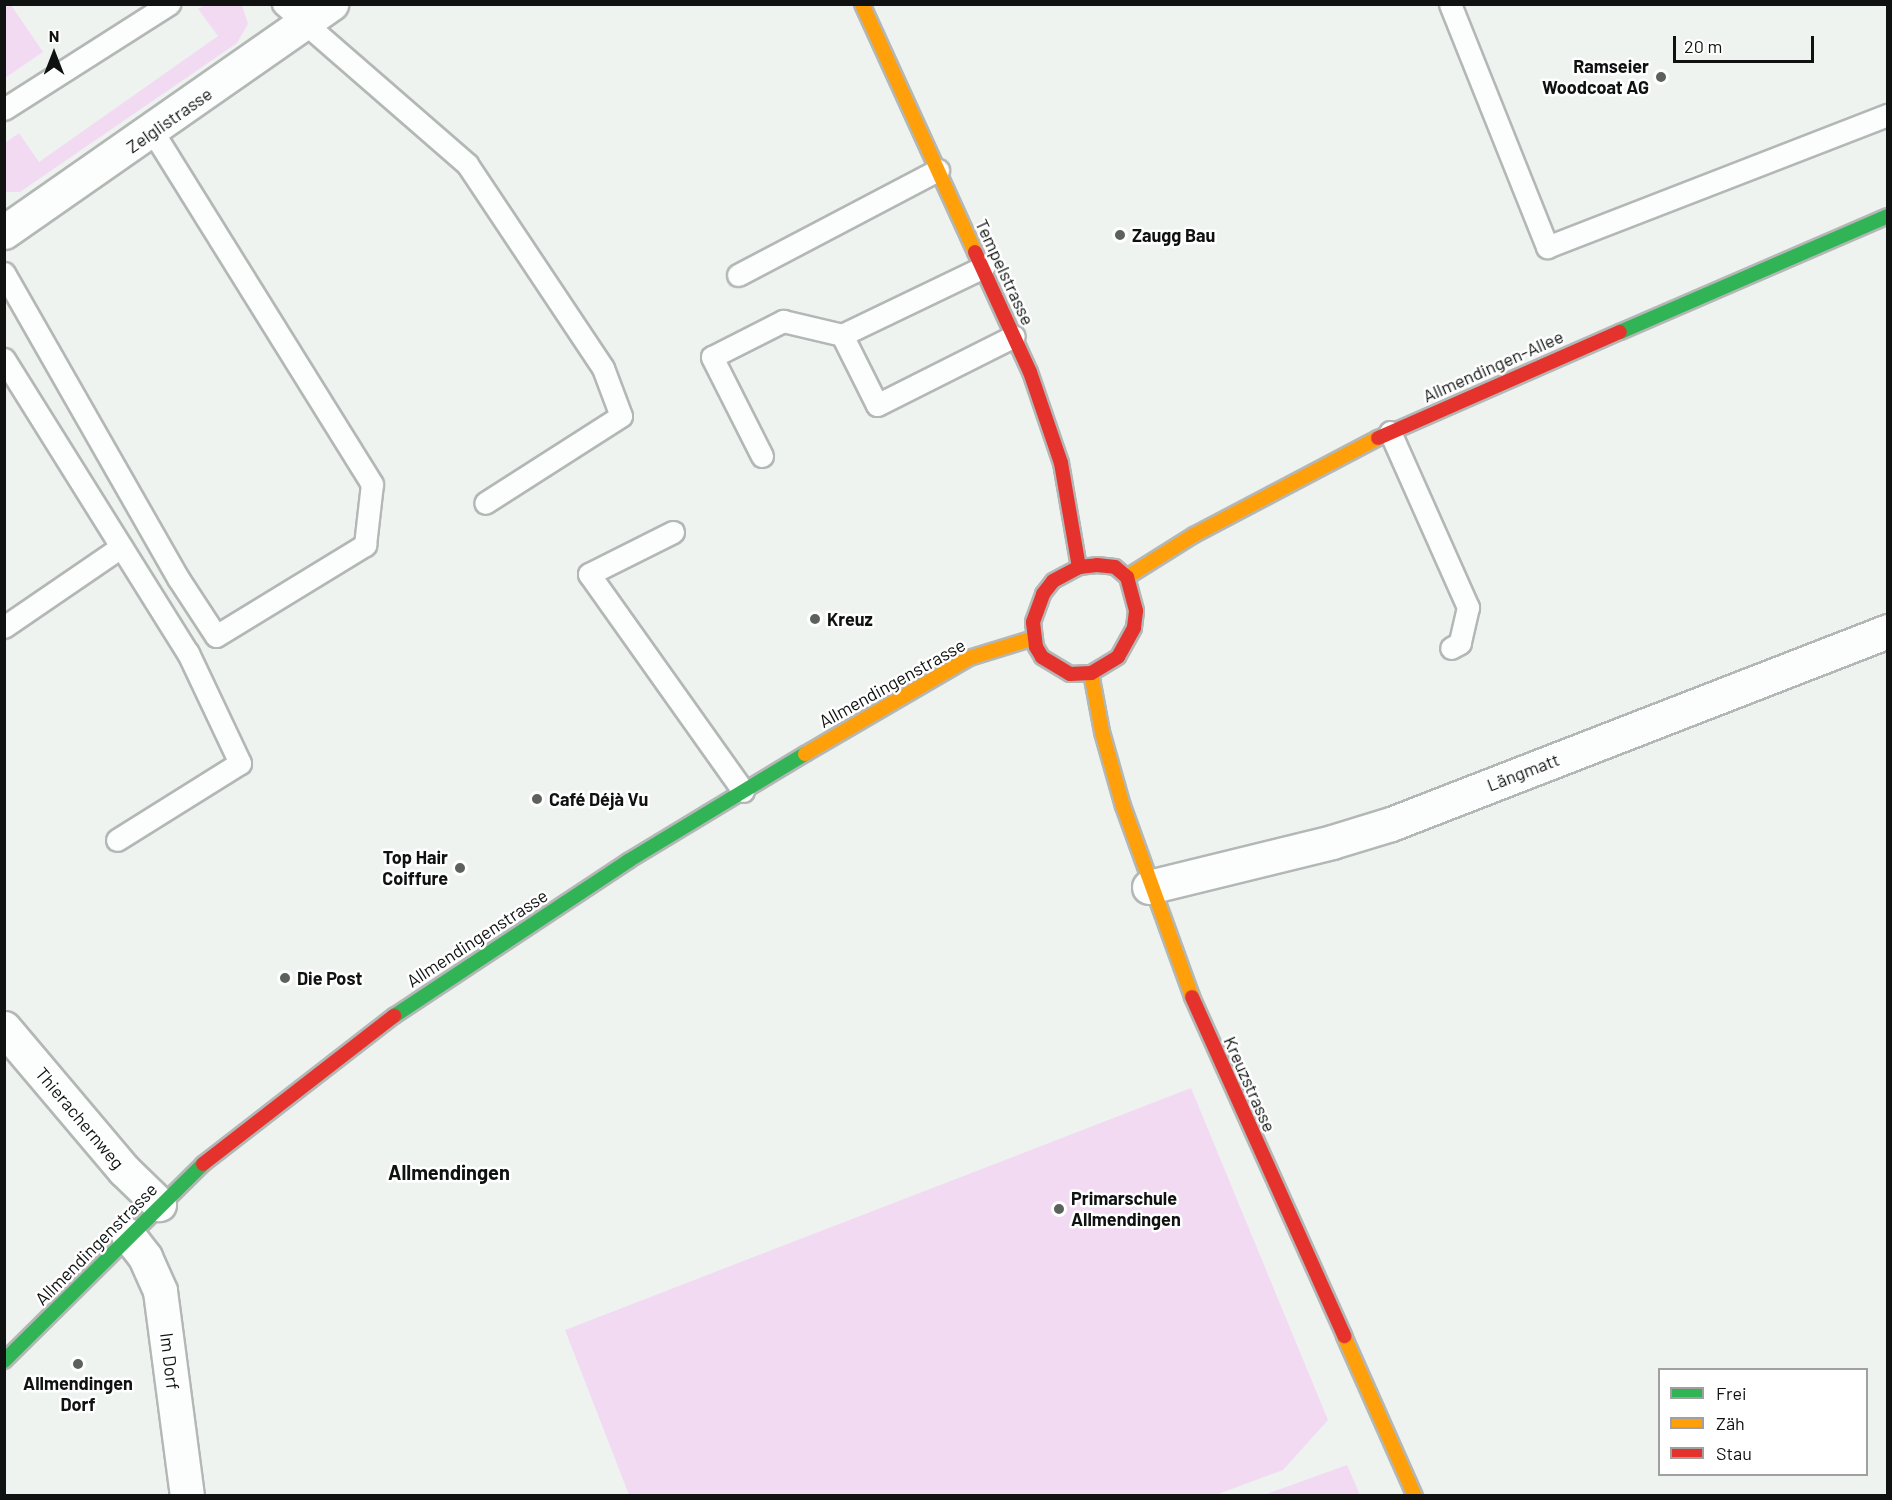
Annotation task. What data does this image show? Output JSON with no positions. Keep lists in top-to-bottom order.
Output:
{
  "streets": {
    "street": [
      "Zelglistrasse",
      "Tempelstrasse",
      "Allmendingen-Allee",
      "Allmendingenstrasse",
      "Längmatt",
      "Kreuzstrasse",
      "Thierachernweg",
      "Im Dorf"
    ]
  },
  "crossings": [
    ["Tempelstrasse", "Allmendingen-Allee"],
    ["Tempelstrasse", "Allmendingenstrasse"],
    ["Tempelstrasse", "Kreuzstrasse"],
    ["Allmendingen-Allee", "Allmendingenstrasse"],
    ["Allmendingen-Allee", "Kreuzstrasse"],
    ["Allmendingenstrasse", "Kreuzstrasse"],
    ["Allmendingenstrasse", "Thierachernweg"],
    ["Allmendingenstrasse", "Im Dorf"],
    ["Längmatt", "Kreuzstrasse"]
  ],
  "districts": ["Allmendingen"],
  "places": [
    "Ramseier Woodcoat AG",
    "Zaugg Bau",
    "Kreuz",
    "Café Déjà Vu",
    "Top Hair Coiffure",
    "Die Post",
    "Primarschule Allmendingen",
    "Allmendingen Dorf"
  ],
  "legend": ["Frei", "Zäh", "Stau"],
  "scale_bar": "20 m",
  "north": "top"
}
